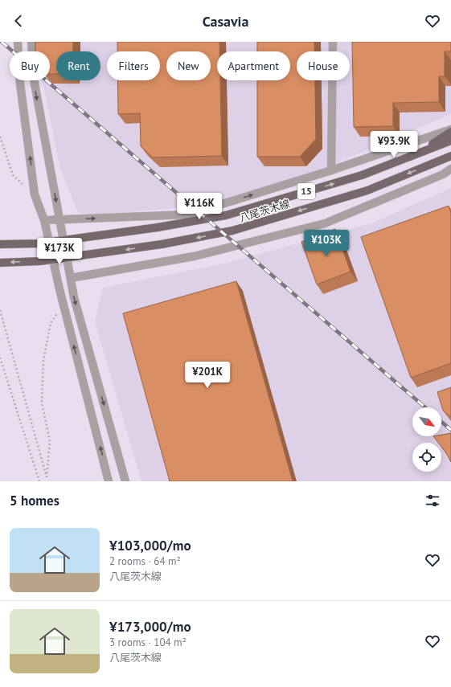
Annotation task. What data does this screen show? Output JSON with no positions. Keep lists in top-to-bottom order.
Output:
{
  "streets": {
    "main road": ["15", "八尾茨木線"]
  },
  "north": "bottom right",
  "page": {
    "header": "Casavia",
    "chip": [
      "Buy",
      "Rent",
      "Filters",
      "New",
      "Apartment",
      "House"
    ],
    "price": [
      "¥93.9K",
      "¥116K",
      "¥103K",
      "¥173K",
      "¥201K"
    ],
    "heading": "5 homes",
    "list": [
      {
        "name": "¥103,000/mo",
        "note": "2 rooms · 64 m² · 八尾茨木線"
      },
      {
        "name": "¥173,000/mo",
        "note": "3 rooms · 104 m² · 八尾茨木線"
      }
    ]
  }
}
